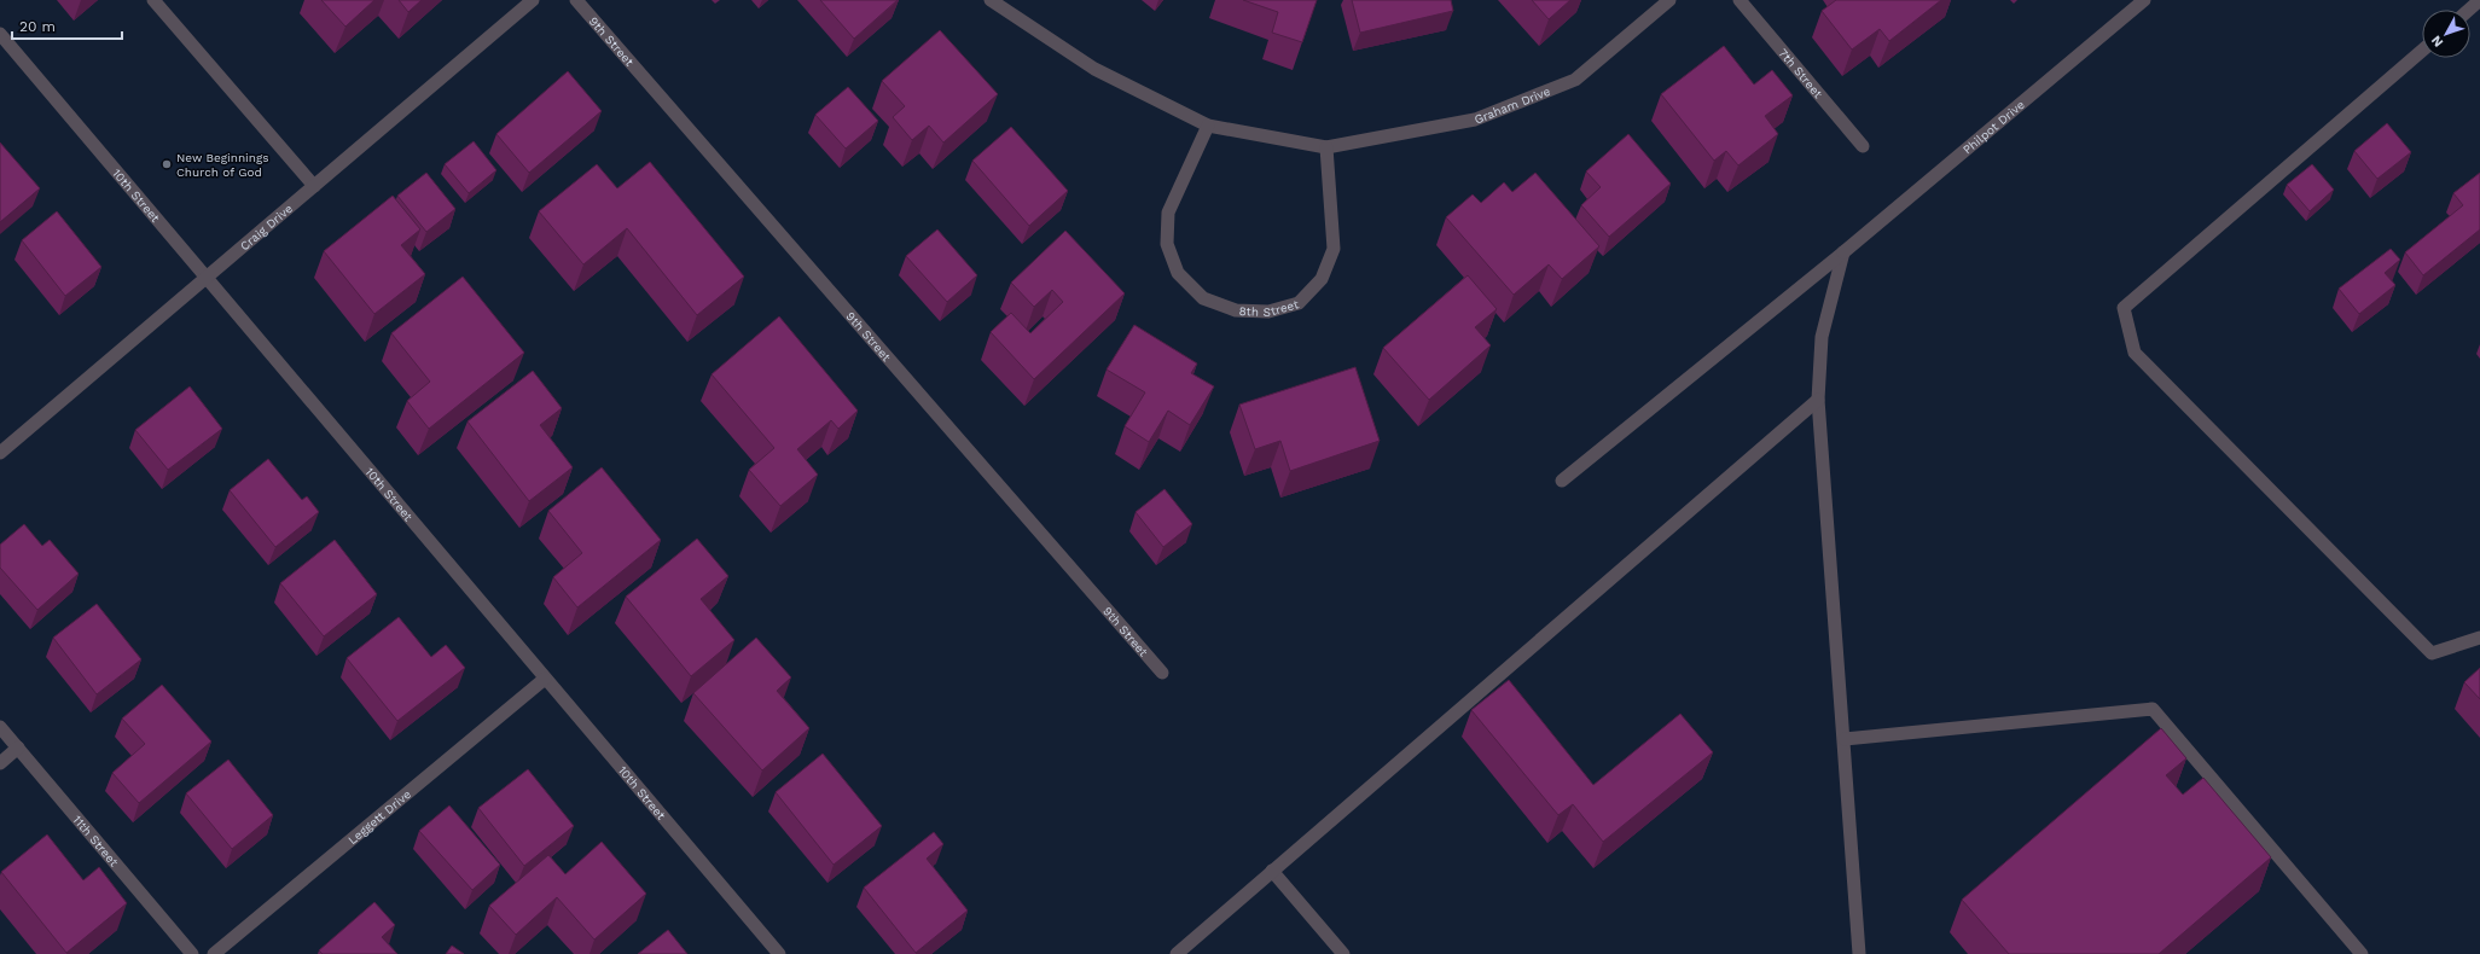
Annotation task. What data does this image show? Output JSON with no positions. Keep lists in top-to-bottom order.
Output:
{
  "streets": {
    "street": [
      "9th Street",
      "7th Street",
      "Graham Drive",
      "Philpot Drive",
      "10th Street",
      "Craig Drive",
      "8th Street",
      "Leggett Drive",
      "11th Street"
    ]
  },
  "crossings": [
    ["Graham Drive", "8th Street"],
    ["10th Street", "Craig Drive"],
    ["10th Street", "Leggett Drive"]
  ],
  "places": ["New Beginnings Church of God"],
  "scale_bar": "20 m",
  "north": "bottom left"
}
